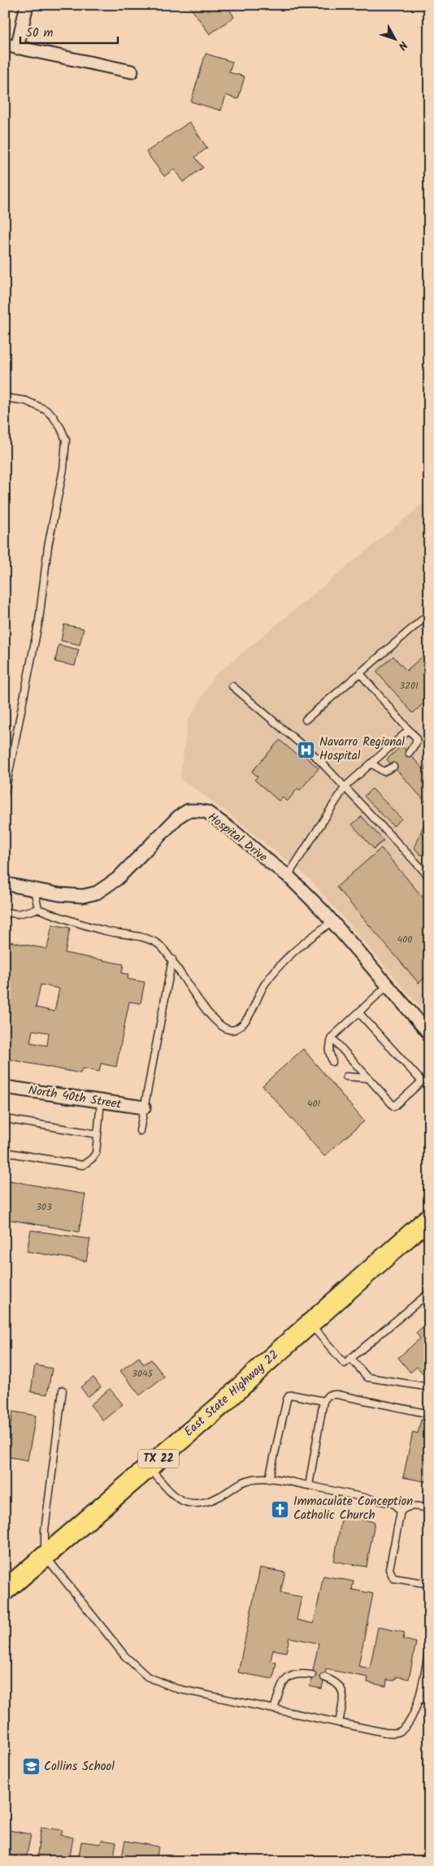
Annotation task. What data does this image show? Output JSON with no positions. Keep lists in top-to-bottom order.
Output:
{
  "streets": {
    "main road": ["East State Highway 22", "TX 22"],
    "street": ["Hospital Drive", "North 40th Street"]
  },
  "crossings": [
    ["East State Highway 22", "TX 22"]
  ],
  "places": {
    "hospital": ["Navarro Regional Hospital"],
    "church": ["Immaculate Conception Catholic Church"],
    "school or university": ["Collins School"]
  },
  "house_numbers": [
    "3201",
    "400",
    "401",
    "303",
    "3045"
  ],
  "scale_bar": "50 m",
  "north": "bottom right"
}
